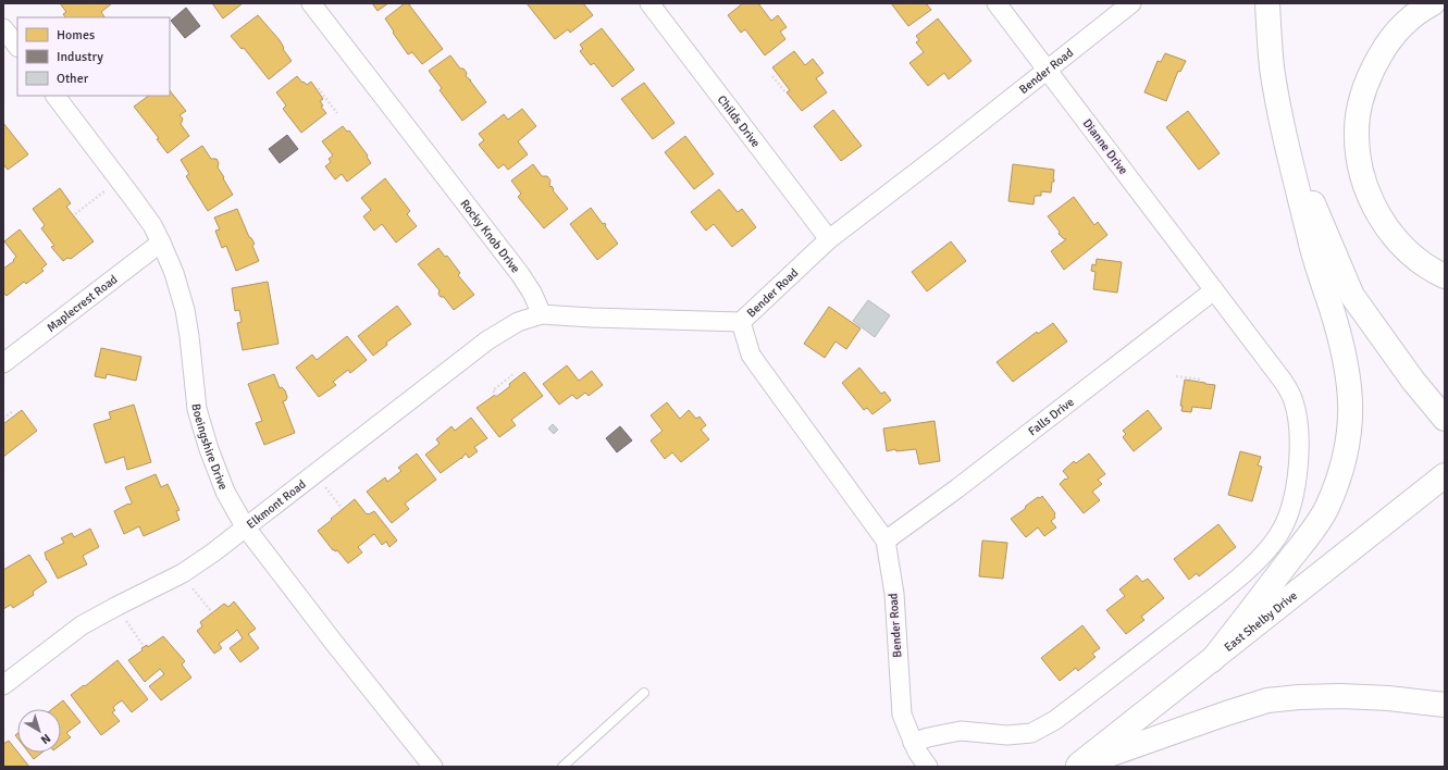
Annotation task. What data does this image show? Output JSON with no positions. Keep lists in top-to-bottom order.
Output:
{
  "streets": {
    "main road": ["East Shelby Drive"],
    "street": [
      "Bender Road",
      "Childs Drive",
      "Dianne Drive",
      "Rocky Knob Drive",
      "Maplecrest Road",
      "Falls Drive",
      "Boeingshire Drive",
      "Elkmont Road"
    ]
  },
  "crossings": [
    ["Bender Road", "Childs Drive"],
    ["Bender Road", "Dianne Drive"],
    ["Bender Road", "Falls Drive"],
    ["Dianne Drive", "Falls Drive"],
    ["Rocky Knob Drive", "Elkmont Road"],
    ["Maplecrest Road", "Boeingshire Drive"],
    ["Boeingshire Drive", "Elkmont Road"]
  ],
  "legend": ["Homes", "Industry", "Other"],
  "north": "bottom right"
}
